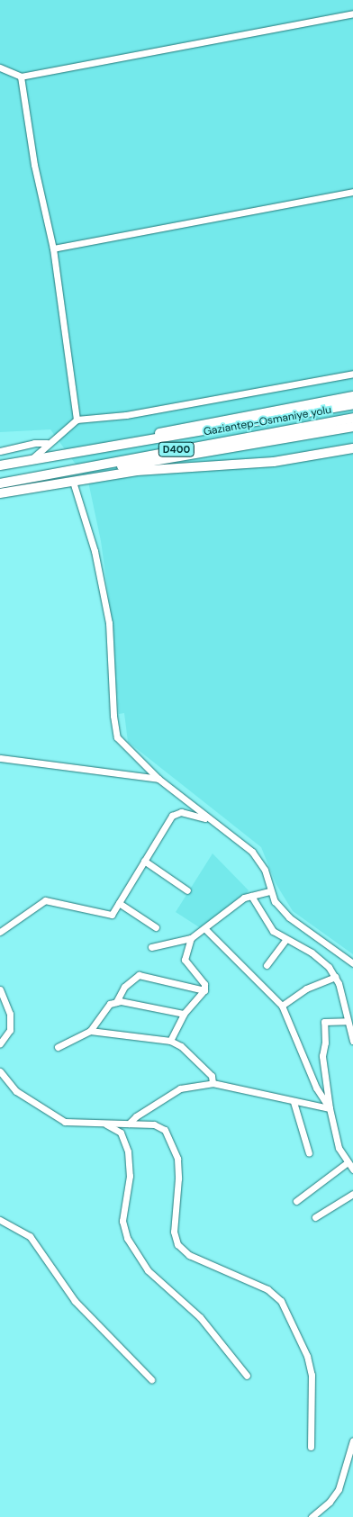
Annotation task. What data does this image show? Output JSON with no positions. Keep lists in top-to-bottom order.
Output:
{
  "streets": {
    "highway": ["Gaziantep-Osmaniye yolu", "D400"]
  },
  "crossings": [
    ["Gaziantep-Osmaniye yolu", "D400"]
  ]
}
